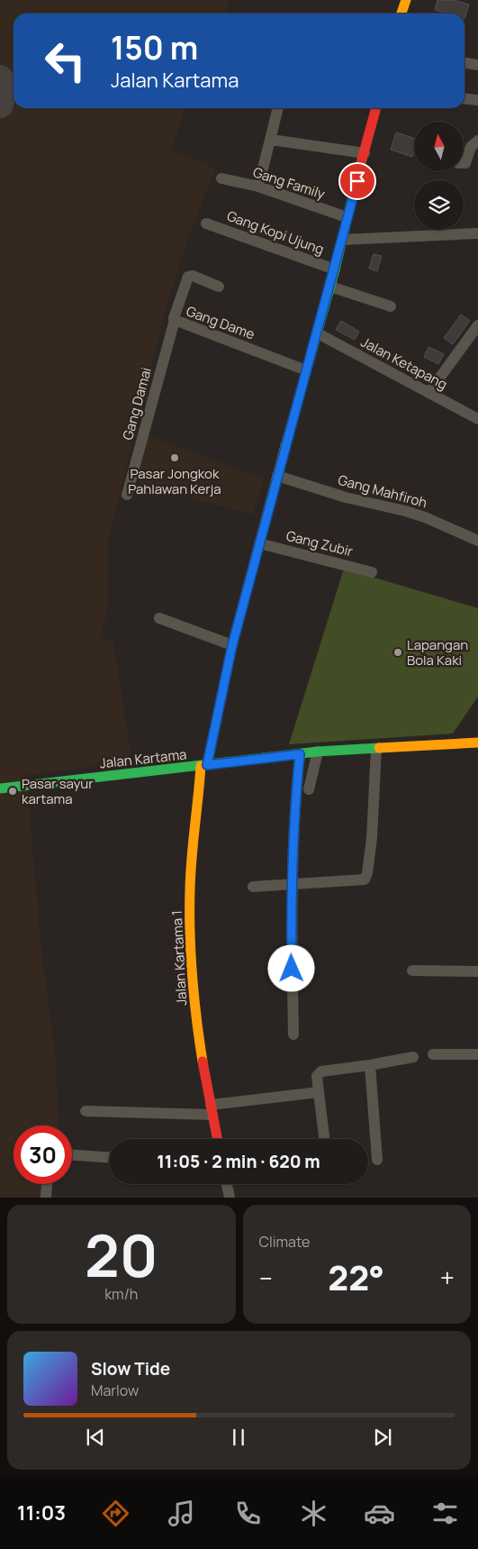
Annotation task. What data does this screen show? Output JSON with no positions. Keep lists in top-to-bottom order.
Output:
{
  "streets": {
    "street": [
      "Gang Family",
      "Gang Kopi Ujung",
      "Gang Dame",
      "Jalan Ketapang",
      "Gang Damai",
      "Gang Mahfiroh",
      "Gang Zubir",
      "Jalan Kartama",
      "Jalan Kartama 1"
    ]
  },
  "crossings": [
    ["Gang Family", "Jalan Kartama 1"],
    ["Gang Kopi Ujung", "Jalan Kartama 1"],
    ["Gang Dame", "Gang Damai"],
    ["Gang Dame", "Jalan Kartama 1"],
    ["Jalan Ketapang", "Jalan Kartama 1"],
    ["Gang Mahfiroh", "Jalan Kartama 1"],
    ["Gang Zubir", "Jalan Kartama 1"],
    ["Jalan Kartama", "Jalan Kartama 1"]
  ],
  "places": ["Pasar Jongkok Pahlawan Kerja", "Lapangan Bola Kaki", "Pasar sayur kartama"],
  "north": "top",
  "page": {
    "turn": ["150 m", "Jalan Kartama"],
    "limit": "30",
    "trip": "11:05 · 2 min · 620 m",
    "tile": [
      ["20", "km/h"],
      "Climate"
    ],
    "heat": ["−", "22°", "+"],
    "song": ["Slow Tide", "Marlow"],
    "tabs": "11:03"
  }
}
